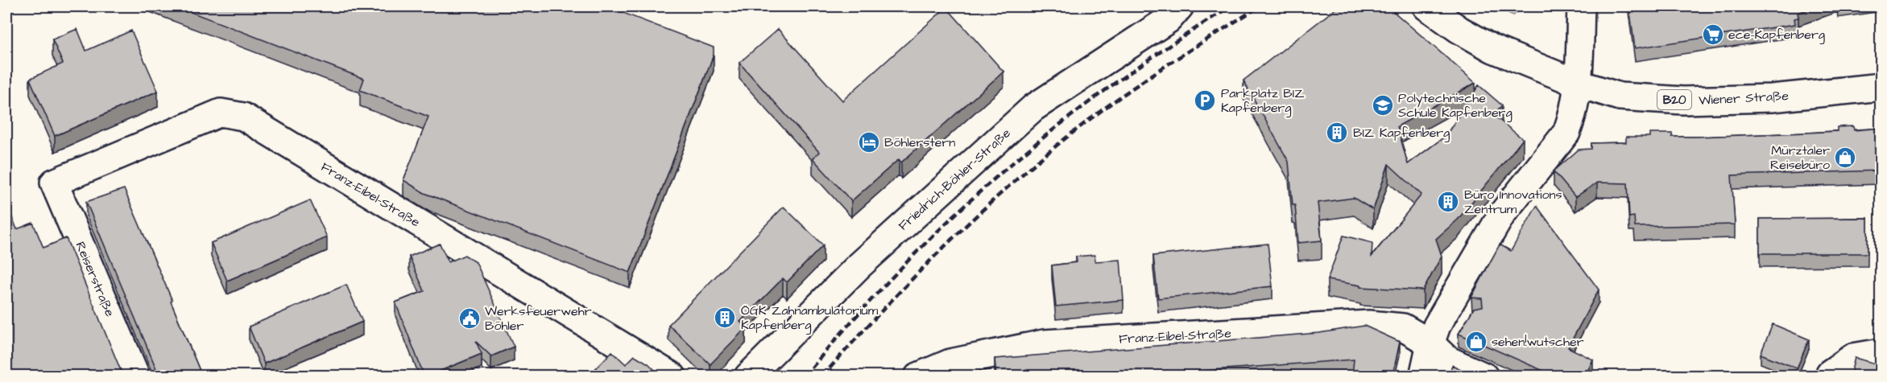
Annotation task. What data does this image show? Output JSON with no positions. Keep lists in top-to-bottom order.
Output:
{
  "streets": {
    "street": [
      "Wiener Straße",
      "B20",
      "Friedrich-Böhler-Straße",
      "Franz-Eibel-Straße",
      "Reiserstraße"
    ]
  },
  "crossings": [
    ["Wiener Straße", "B20"],
    ["Franz-Eibel-Straße", "Reiserstraße"]
  ],
  "places": {
    "supermarket": ["ece-Kapfenberg"],
    "parking": ["Parkplatz BIZ Kapfenberg"],
    "school or university": ["Polytechnische Schule Kapfenberg"],
    "building": ["BIZ Kapfenberg", "Büro Innovations Zentrum", "ÖGK Zahnambulatorium Kapfenberg"],
    "hotel": ["Böhlerstern"],
    "shop": ["Mürztaler Reisebüro", "sehen!wutscher"],
    "public building": ["Werksfeuerwehr Böhler"]
  }
}
